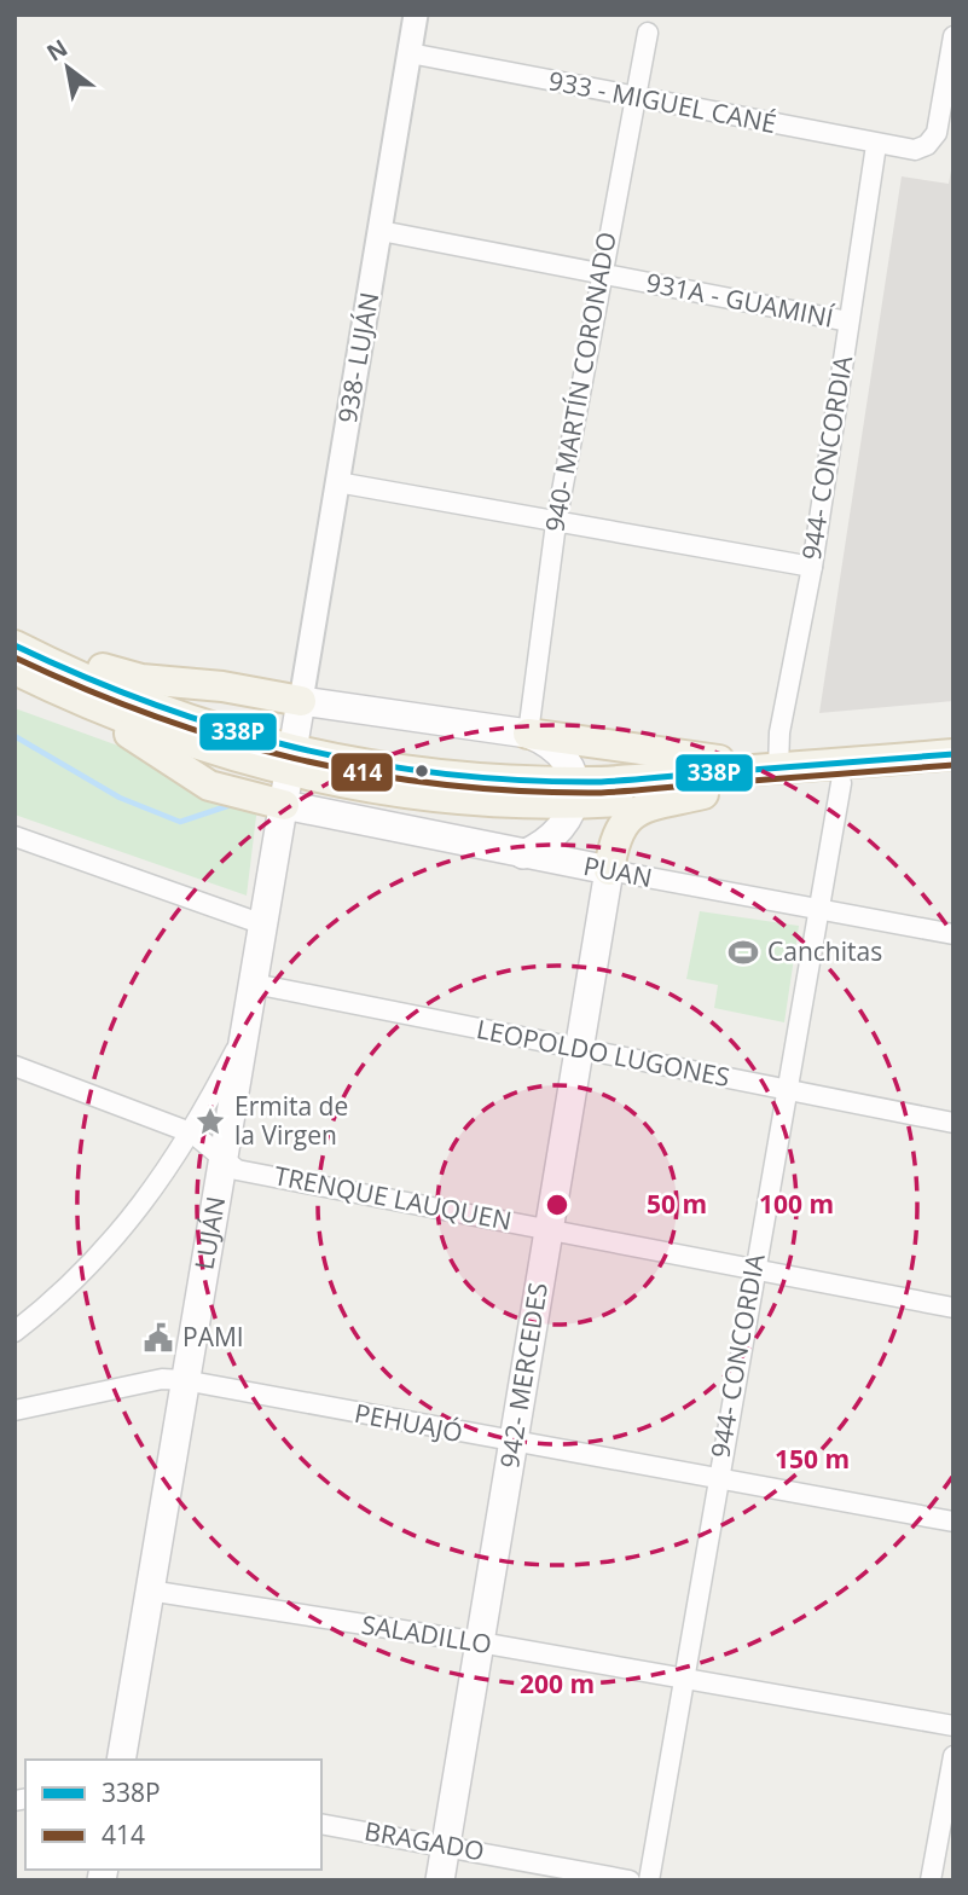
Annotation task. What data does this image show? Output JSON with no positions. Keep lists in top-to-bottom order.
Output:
{
  "streets": {
    "main road": ["PUAN", "LUJÁN", "942- MERCEDES"],
    "street": [
      "933 - MIGUEL CANÉ",
      "931A - GUAMINÍ",
      "938- LUJÁN",
      "940- MARTÍN CORONADO",
      "944- CONCORDIA",
      "LEOPOLDO LUGONES",
      "TRENQUE LAUQUEN",
      "PEHUAJÓ",
      "SALADILLO",
      "BRAGADO"
    ]
  },
  "crossings": [
    ["933 - MIGUEL CANÉ", "938- LUJÁN"],
    ["933 - MIGUEL CANÉ", "940- MARTÍN CORONADO"],
    ["933 - MIGUEL CANÉ", "944- CONCORDIA"],
    ["931A - GUAMINÍ", "938- LUJÁN"],
    ["931A - GUAMINÍ", "940- MARTÍN CORONADO"],
    ["931A - GUAMINÍ", "944- CONCORDIA"],
    ["938- LUJÁN", "LUJÁN"],
    ["944- CONCORDIA", "PUAN"],
    ["944- CONCORDIA", "LEOPOLDO LUGONES"],
    ["944- CONCORDIA", "TRENQUE LAUQUEN"],
    ["944- CONCORDIA", "PEHUAJÓ"],
    ["944- CONCORDIA", "SALADILLO"],
    ["PUAN", "LUJÁN"],
    ["PUAN", "942- MERCEDES"],
    ["LEOPOLDO LUGONES", "LUJÁN"],
    ["LEOPOLDO LUGONES", "942- MERCEDES"],
    ["TRENQUE LAUQUEN", "LUJÁN"],
    ["TRENQUE LAUQUEN", "942- MERCEDES"],
    ["LUJÁN", "PEHUAJÓ"],
    ["LUJÁN", "SALADILLO"],
    ["942- MERCEDES", "PEHUAJÓ"],
    ["942- MERCEDES", "SALADILLO"],
    ["942- MERCEDES", "BRAGADO"]
  ],
  "places": {
    "sports": ["Canchitas"],
    "place": ["Ermita de la Virgen"],
    "public building": ["PAMI"]
  },
  "lines": ["transit line 338P", "transit line 414"],
  "legend": ["338P", "414"],
  "north": "top left",
  "rings": [
    "50 m",
    "100 m",
    "150 m",
    "200 m"
  ]
}
